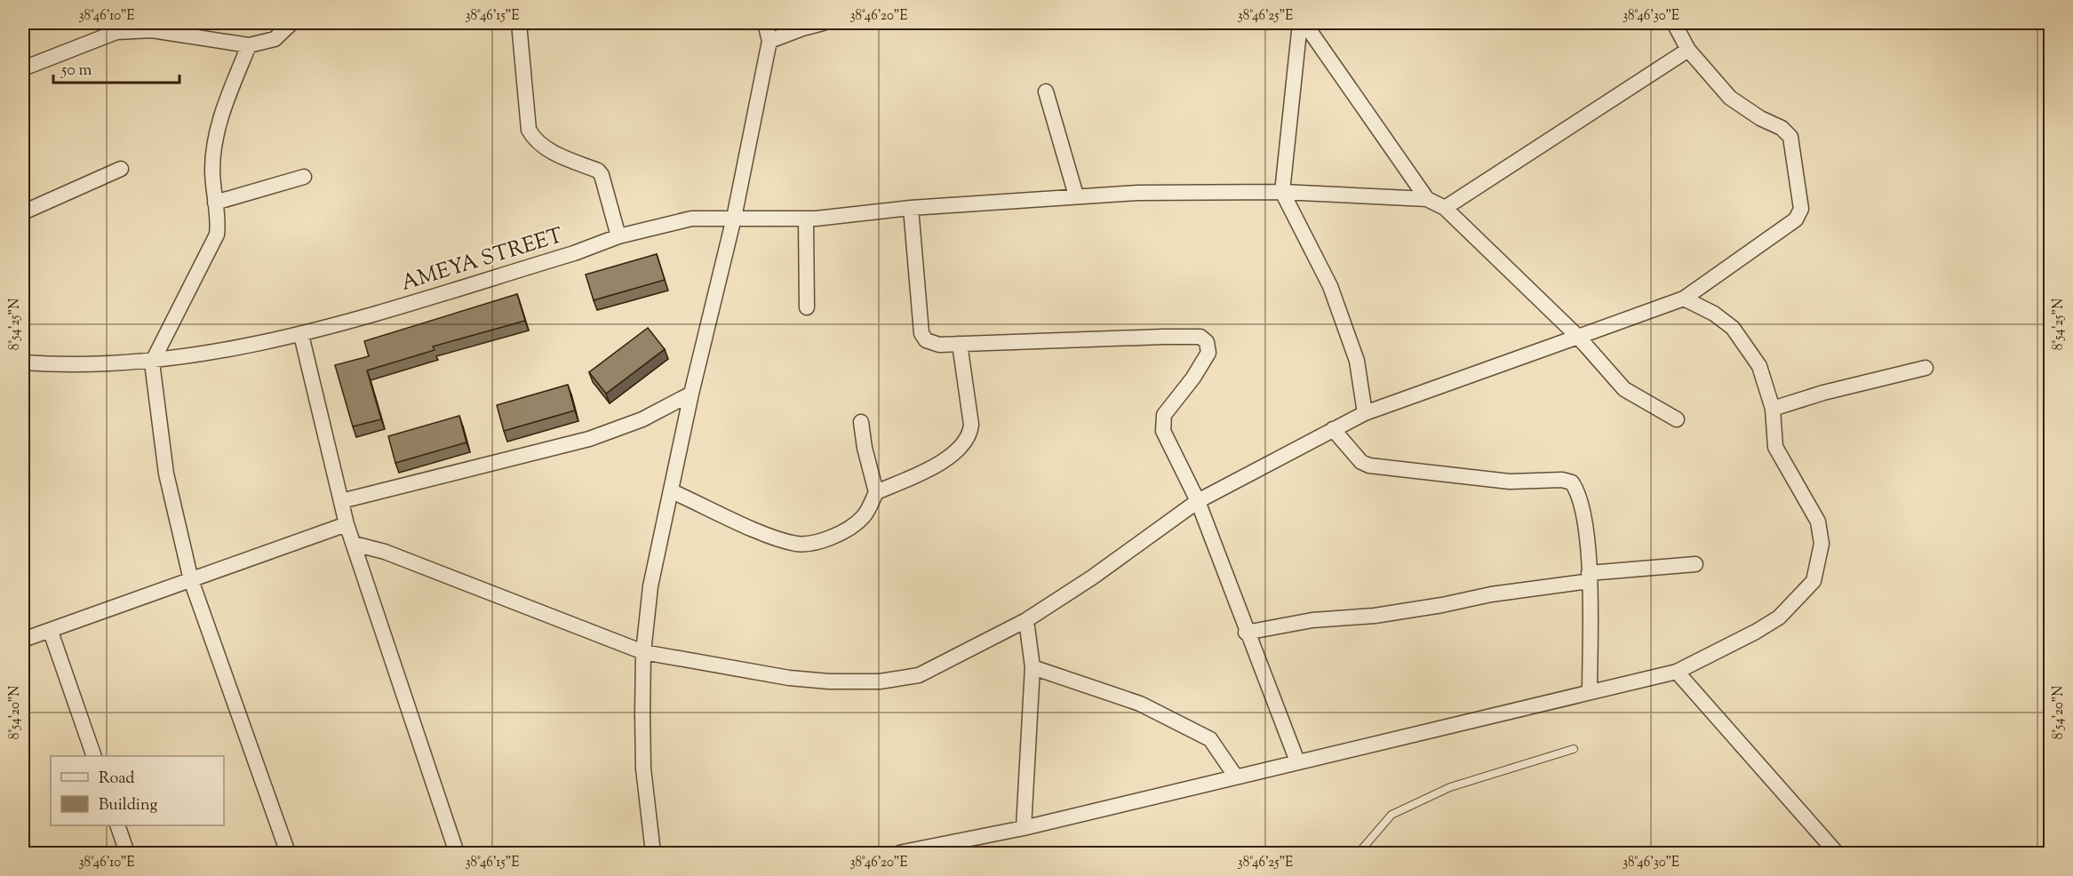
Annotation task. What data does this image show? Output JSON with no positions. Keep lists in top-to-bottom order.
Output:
{
  "streets": {
    "street": ["AMEYA STREET"]
  },
  "legend": ["Road", "Building"],
  "scale_bar": "50 m",
  "coordinates": [
    "38°46'10\"E",
    "38°46'15\"E",
    "38°46'20\"E",
    "38°46'25\"E",
    "38°46'30\"E",
    "8°54'25\"N",
    "8°54'20\"N"
  ]
}
